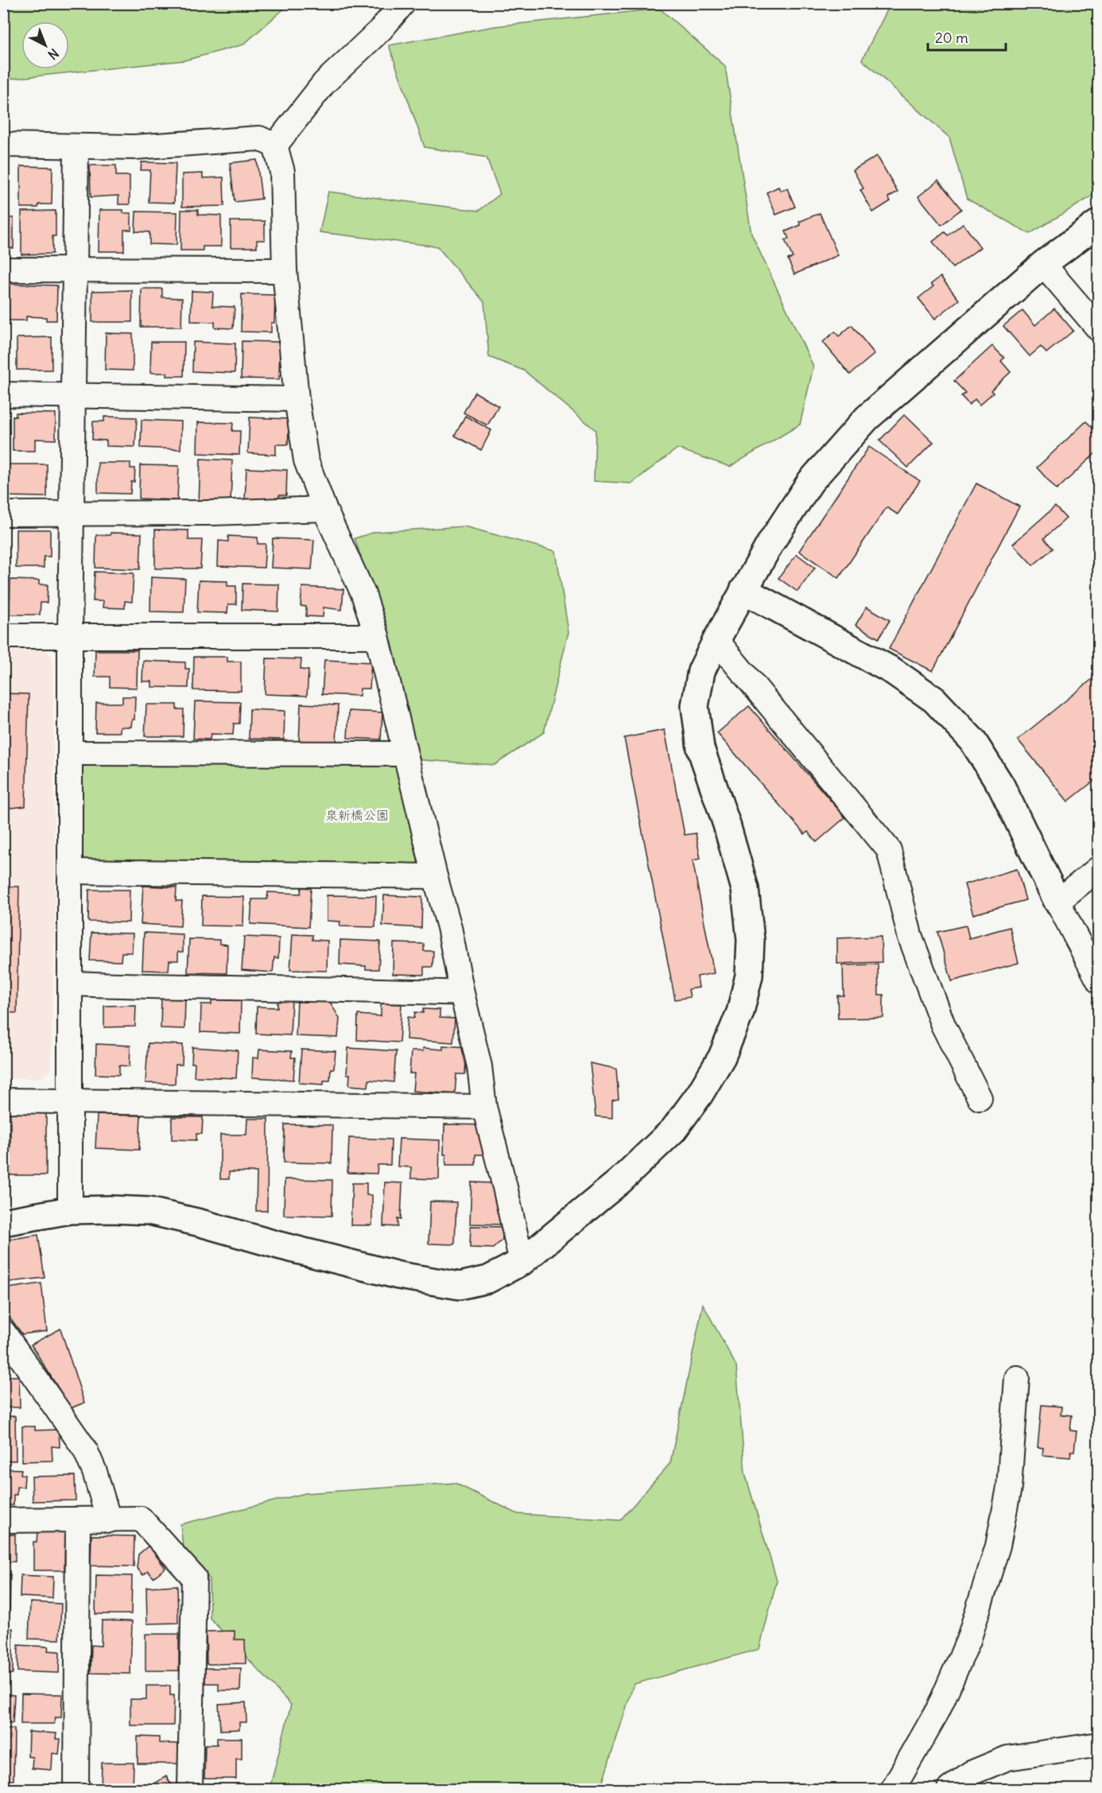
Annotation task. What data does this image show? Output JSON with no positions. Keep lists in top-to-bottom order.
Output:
{
  "parks": ["泉新橋公園"],
  "scale_bar": "20 m",
  "north": "bottom right"
}
